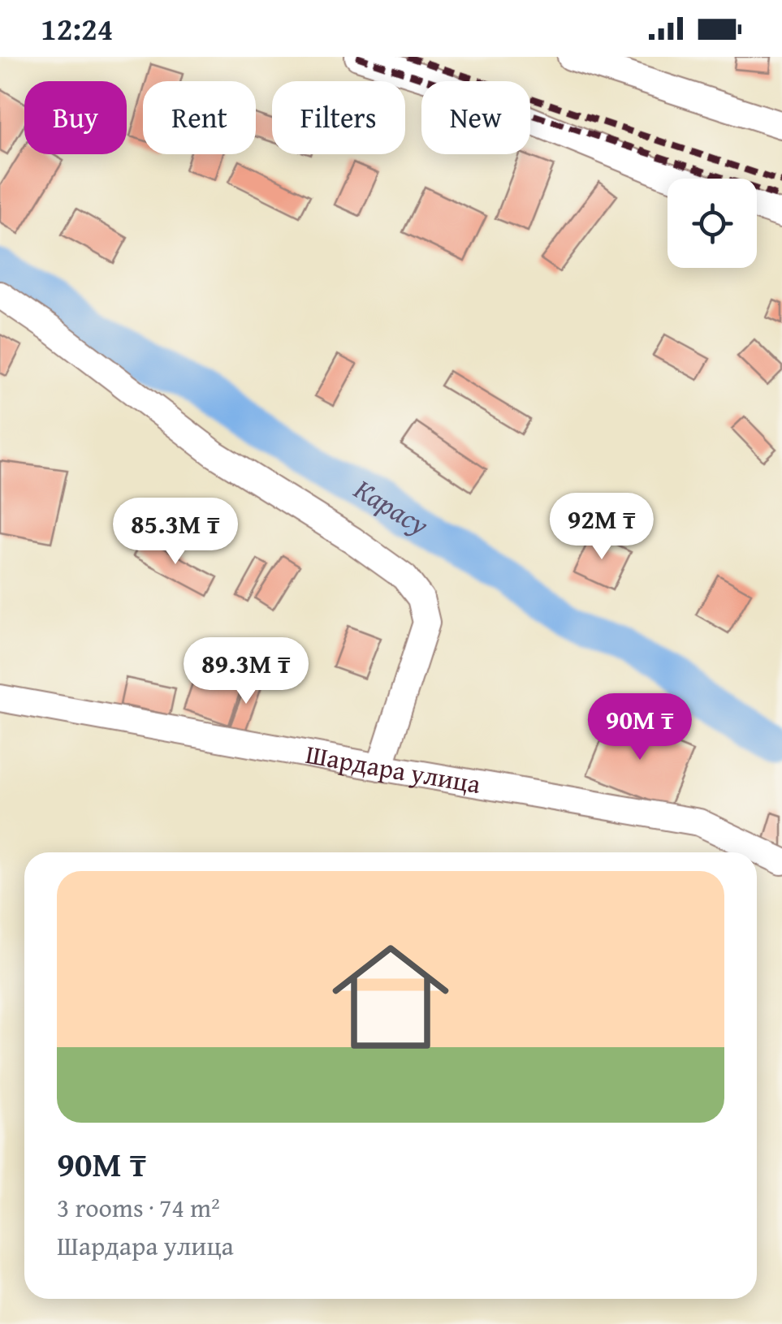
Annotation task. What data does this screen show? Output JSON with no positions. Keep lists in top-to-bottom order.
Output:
{
  "streets": {
    "street": ["Шардара улица"]
  },
  "water": ["Карасу"],
  "page": {
    "status": "12:24",
    "chip": [
      "Buy",
      "Rent",
      "Filters",
      "New"
    ],
    "price": [
      "92M ₸",
      "85.3M ₸",
      "89.3M ₸",
      "90M ₸"
    ],
    "list": [
      {
        "name": "90M ₸",
        "note": "3 rooms · 74 m² · Шардара улица"
      }
    ]
  }
}
